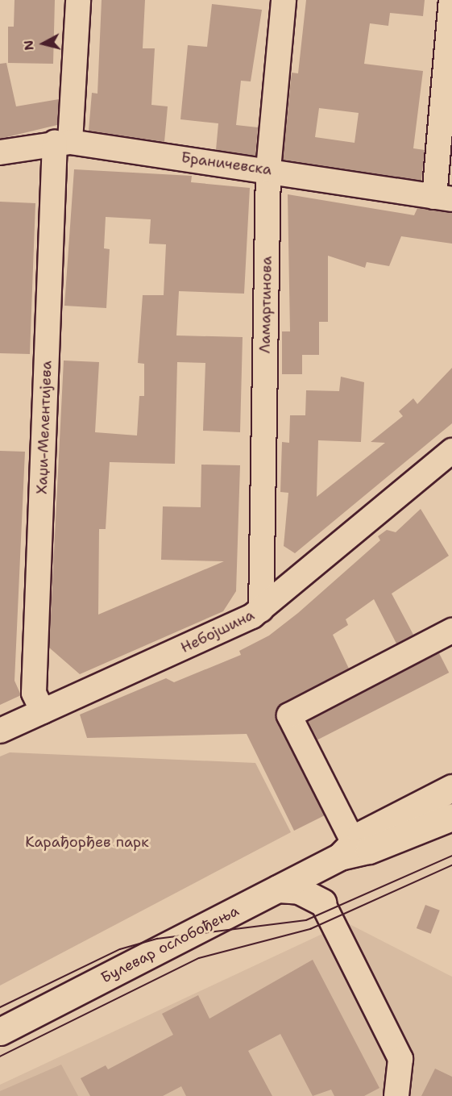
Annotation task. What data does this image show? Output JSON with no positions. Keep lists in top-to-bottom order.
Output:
{
  "streets": {
    "main road": ["Булевар ослобођења"],
    "street": [
      "Браничевска",
      "Ламартинова",
      "Хаџи-Мелентијева",
      "Небојшина"
    ]
  },
  "crossings": [
    ["Браничевска", "Ламартинова"],
    ["Браничевска", "Хаџи-Мелентијева"],
    ["Ламартинова", "Небојшина"],
    ["Хаџи-Мелентијева", "Небојшина"]
  ],
  "parks": ["Карађорђев парк"],
  "north": "left"
}
